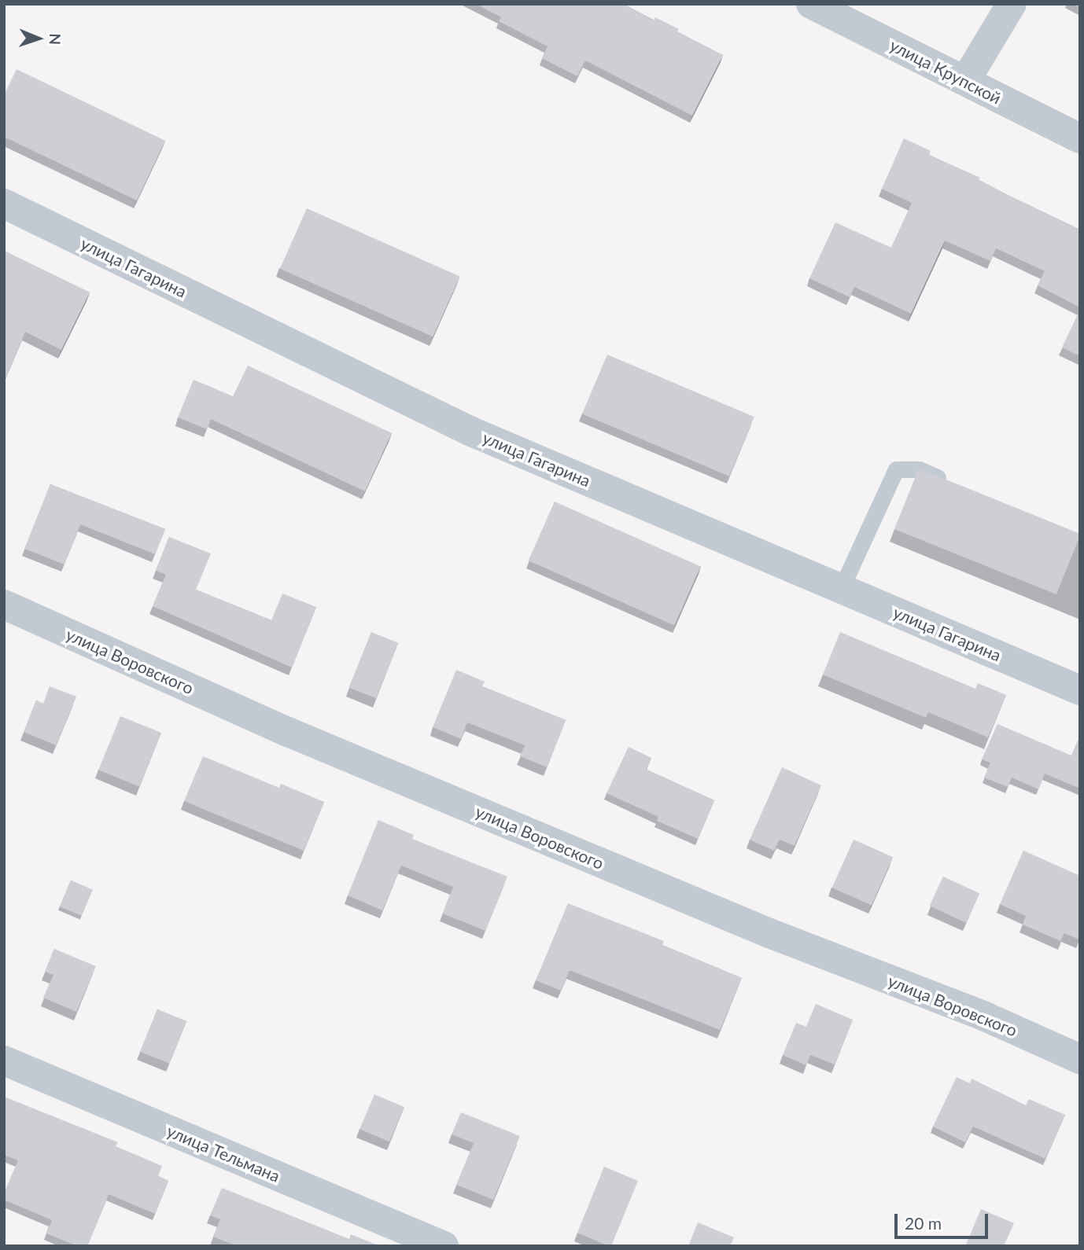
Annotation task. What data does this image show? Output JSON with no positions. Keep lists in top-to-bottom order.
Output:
{
  "streets": {
    "street": [
      "улица Крупской",
      "улица Гагарина",
      "улица Воровского",
      "улица Тельмана"
    ]
  },
  "scale_bar": "20 m",
  "north": "right"
}
